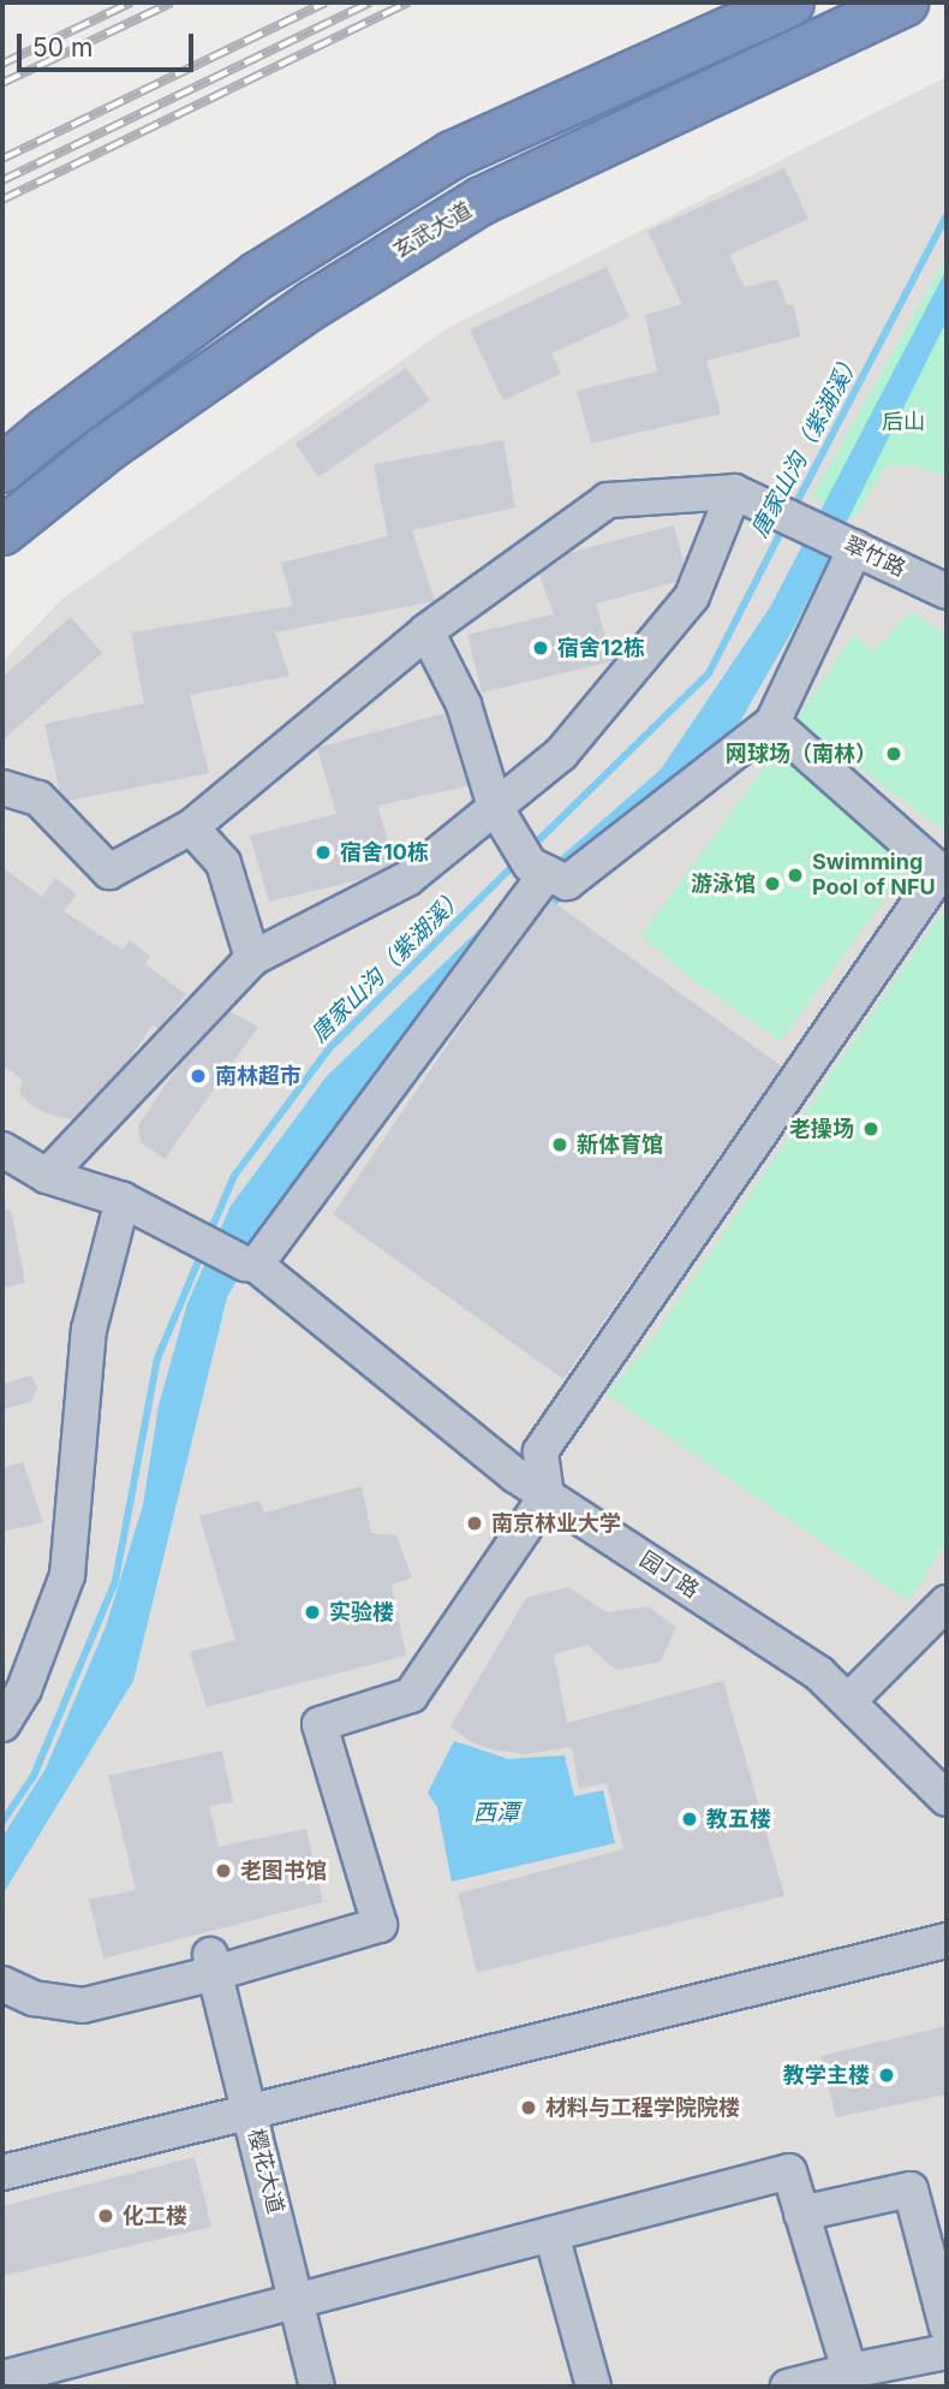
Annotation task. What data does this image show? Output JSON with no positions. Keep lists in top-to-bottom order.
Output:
{
  "streets": {
    "highway": ["玄武大道"],
    "lane": ["翠竹路", "园丁路", "樱花大道"]
  },
  "water": ["唐家山沟（紫湖溪）", "西潭"],
  "parks": ["后山"],
  "places": [
    "宿舍12栋",
    "网球场（南林）",
    "宿舍10栋",
    "Swimming Pool of NFU",
    "游泳馆",
    "南林超市",
    "老操场",
    "新体育馆",
    "南京林业大学",
    "实验楼",
    "教五楼",
    "老图书馆",
    "教学主楼",
    "材料与工程学院院楼",
    "化工楼"
  ],
  "scale_bar": "50 m"
}
